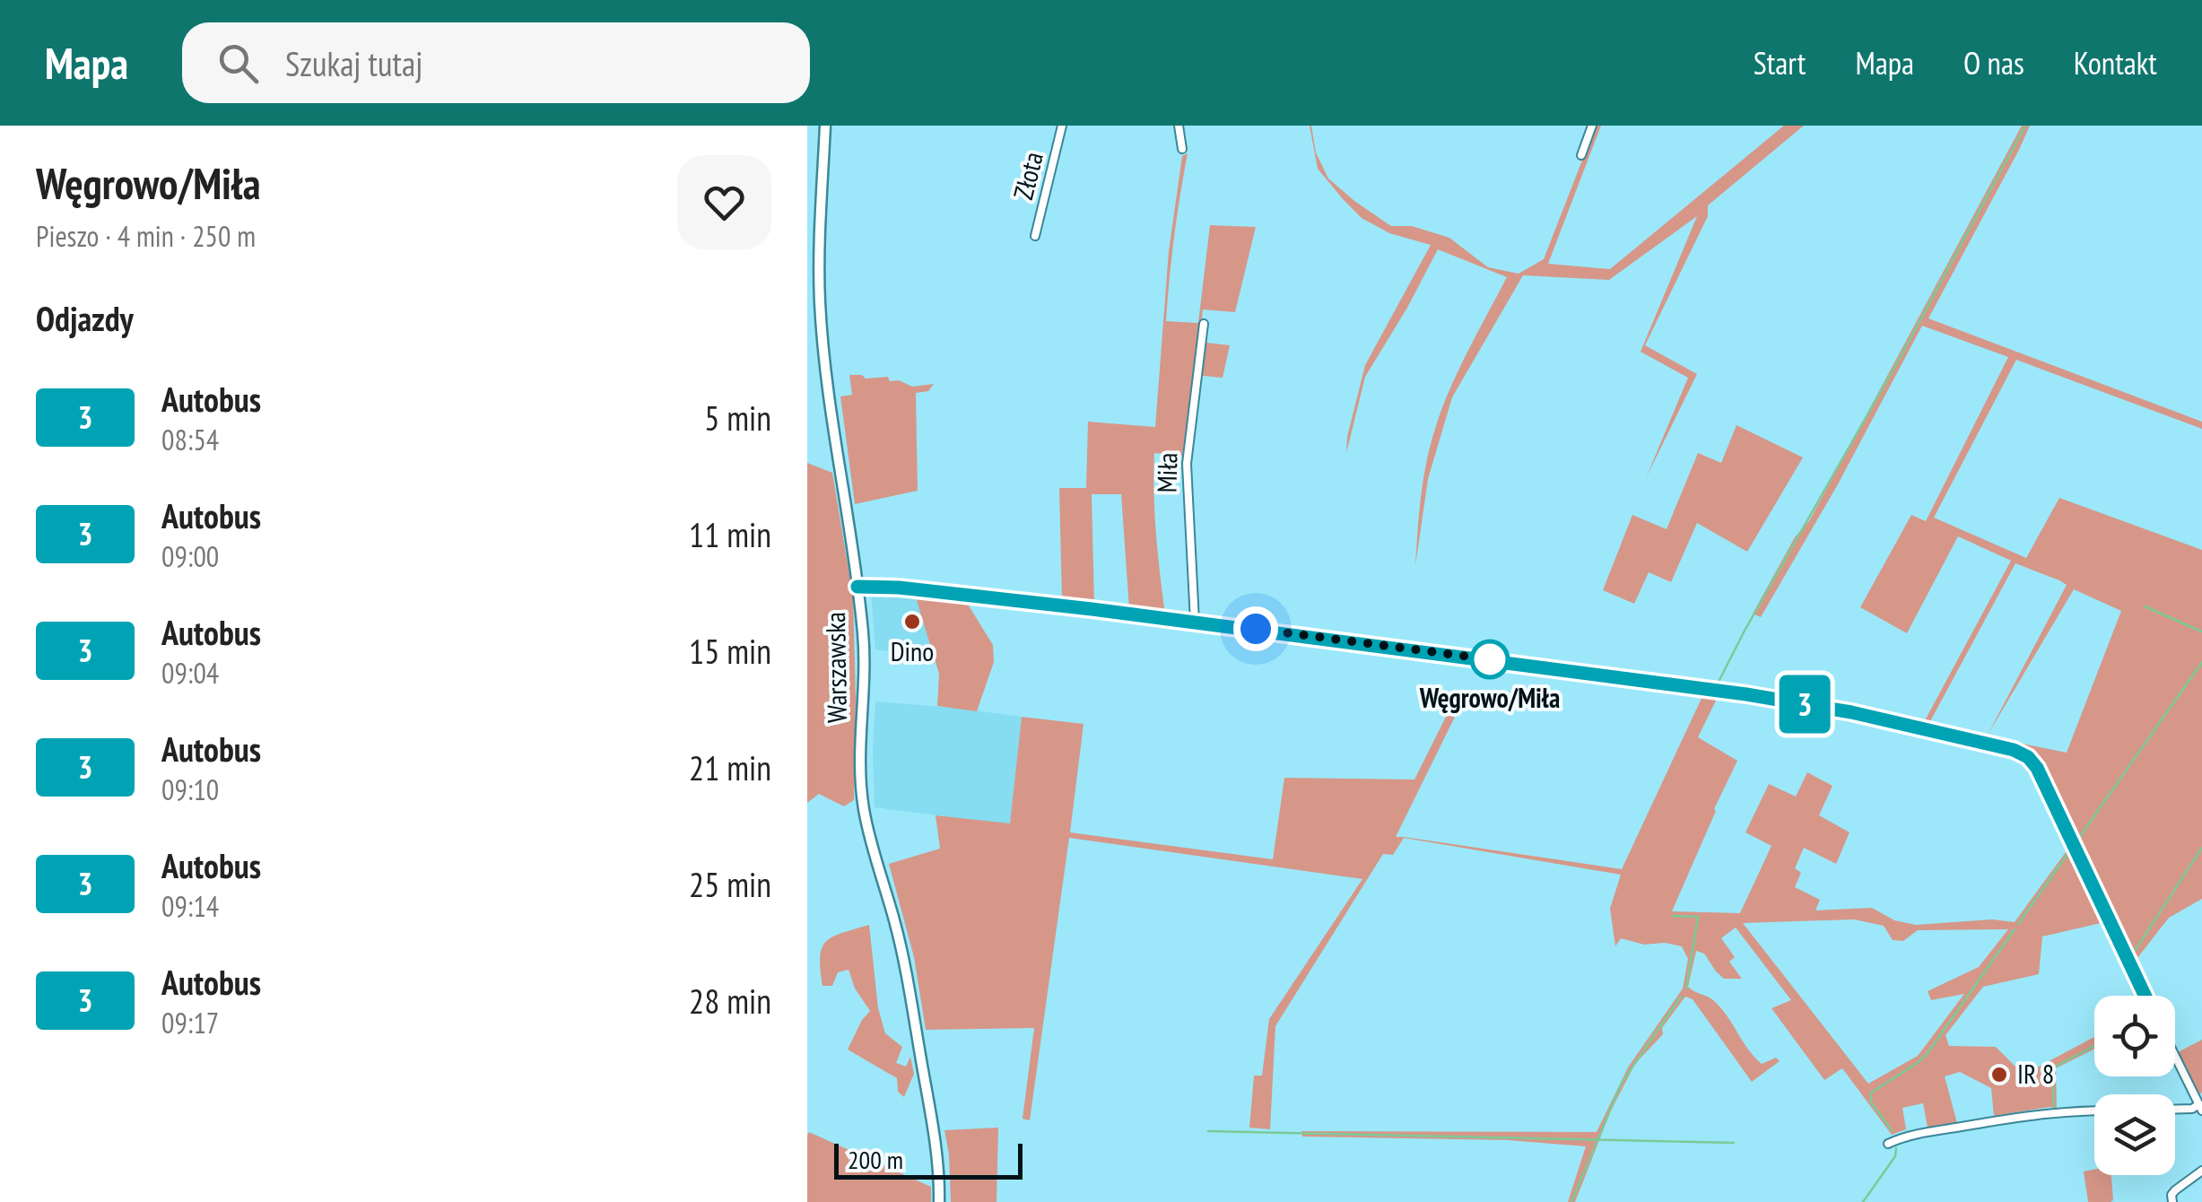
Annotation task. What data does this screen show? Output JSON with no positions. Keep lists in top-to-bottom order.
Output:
{
  "streets": {
    "main road": ["Warszawska"],
    "street": ["Złota", "Miła"]
  },
  "places": ["Dino", "Węgrowo/Miła", "IR 8"],
  "lines": ["bus line 3"],
  "scale_bar": "200 m",
  "page": {
    "header": "Mapa",
    "search": "Szukaj tutaj",
    "nav": [
      "Start",
      "Mapa",
      "O nas",
      "Kontakt"
    ],
    "heading": [
      ["Węgrowo/Miła", "Pieszo · 4 min · 250 m"],
      "Odjazdy"
    ],
    "on_map": "3",
    "list": [
      {
        "mark": "3",
        "name": "Autobus",
        "note": "08:54",
        "value": "5 min"
      },
      {
        "mark": "3",
        "name": "Autobus",
        "note": "09:00",
        "value": "11 min"
      },
      {
        "mark": "3",
        "name": "Autobus",
        "note": "09:04",
        "value": "15 min"
      },
      {
        "mark": "3",
        "name": "Autobus",
        "note": "09:10",
        "value": "21 min"
      },
      {
        "mark": "3",
        "name": "Autobus",
        "note": "09:14",
        "value": "25 min"
      },
      {
        "mark": "3",
        "name": "Autobus",
        "note": "09:17",
        "value": "28 min"
      }
    ],
    "scale": "200 m"
  }
}
